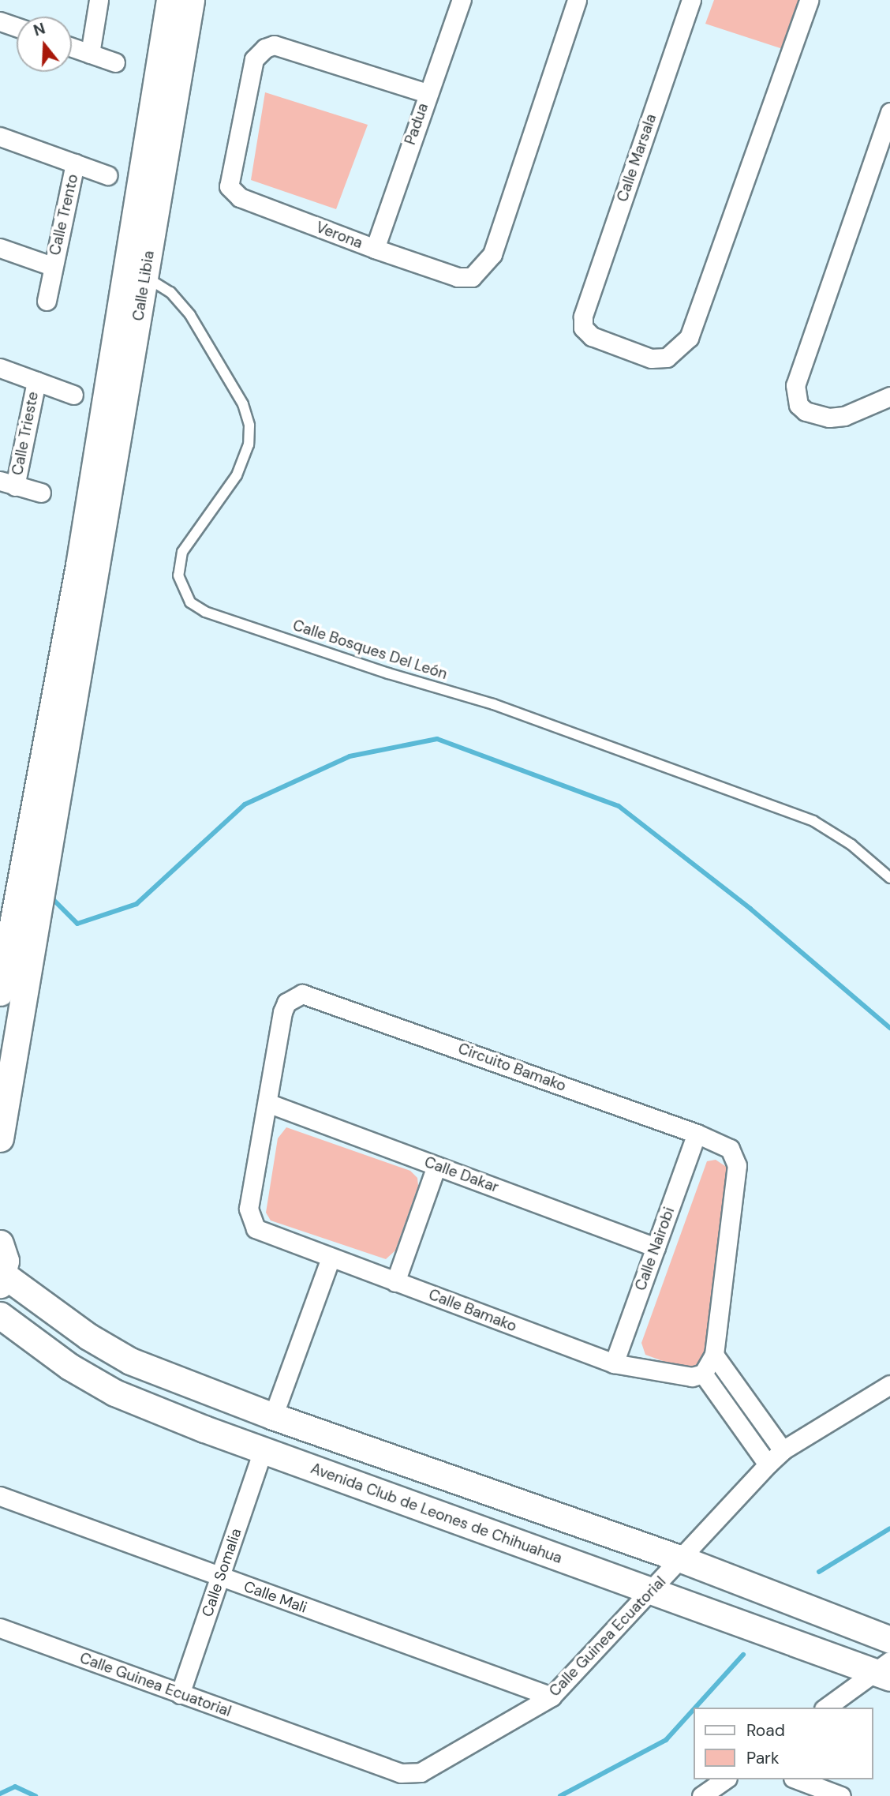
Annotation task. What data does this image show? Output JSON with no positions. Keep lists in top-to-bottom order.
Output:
{
  "streets": {
    "street": [
      "Padua",
      "Calle Marsala",
      "Calle Trento",
      "Verona",
      "Calle Libia",
      "Calle Trieste",
      "Circuito Bamako",
      "Calle Dakar",
      "Calle Nairobi",
      "Calle Bamako",
      "Avenida Club de Leones de Chihuahua",
      "Calle Somalia",
      "Calle Mali",
      "Calle Guinea Ecuatorial"
    ],
    "lane": ["Calle Bosques Del León"]
  },
  "crossings": [
    ["Padua", "Verona"],
    ["Calle Libia", "Calle Bosques Del León"],
    ["Circuito Bamako", "Calle Nairobi"],
    ["Circuito Bamako", "Calle Bamako"],
    ["Calle Dakar", "Calle Nairobi"],
    ["Calle Dakar", "Calle Bamako"],
    ["Calle Nairobi", "Calle Bamako"],
    ["Avenida Club de Leones de Chihuahua", "Calle Somalia"],
    ["Avenida Club de Leones de Chihuahua", "Calle Guinea Ecuatorial"],
    ["Calle Somalia", "Calle Mali"],
    ["Calle Somalia", "Calle Guinea Ecuatorial"],
    ["Calle Mali", "Calle Guinea Ecuatorial"]
  ],
  "legend": ["Road", "Park"],
  "north": "top"
}
